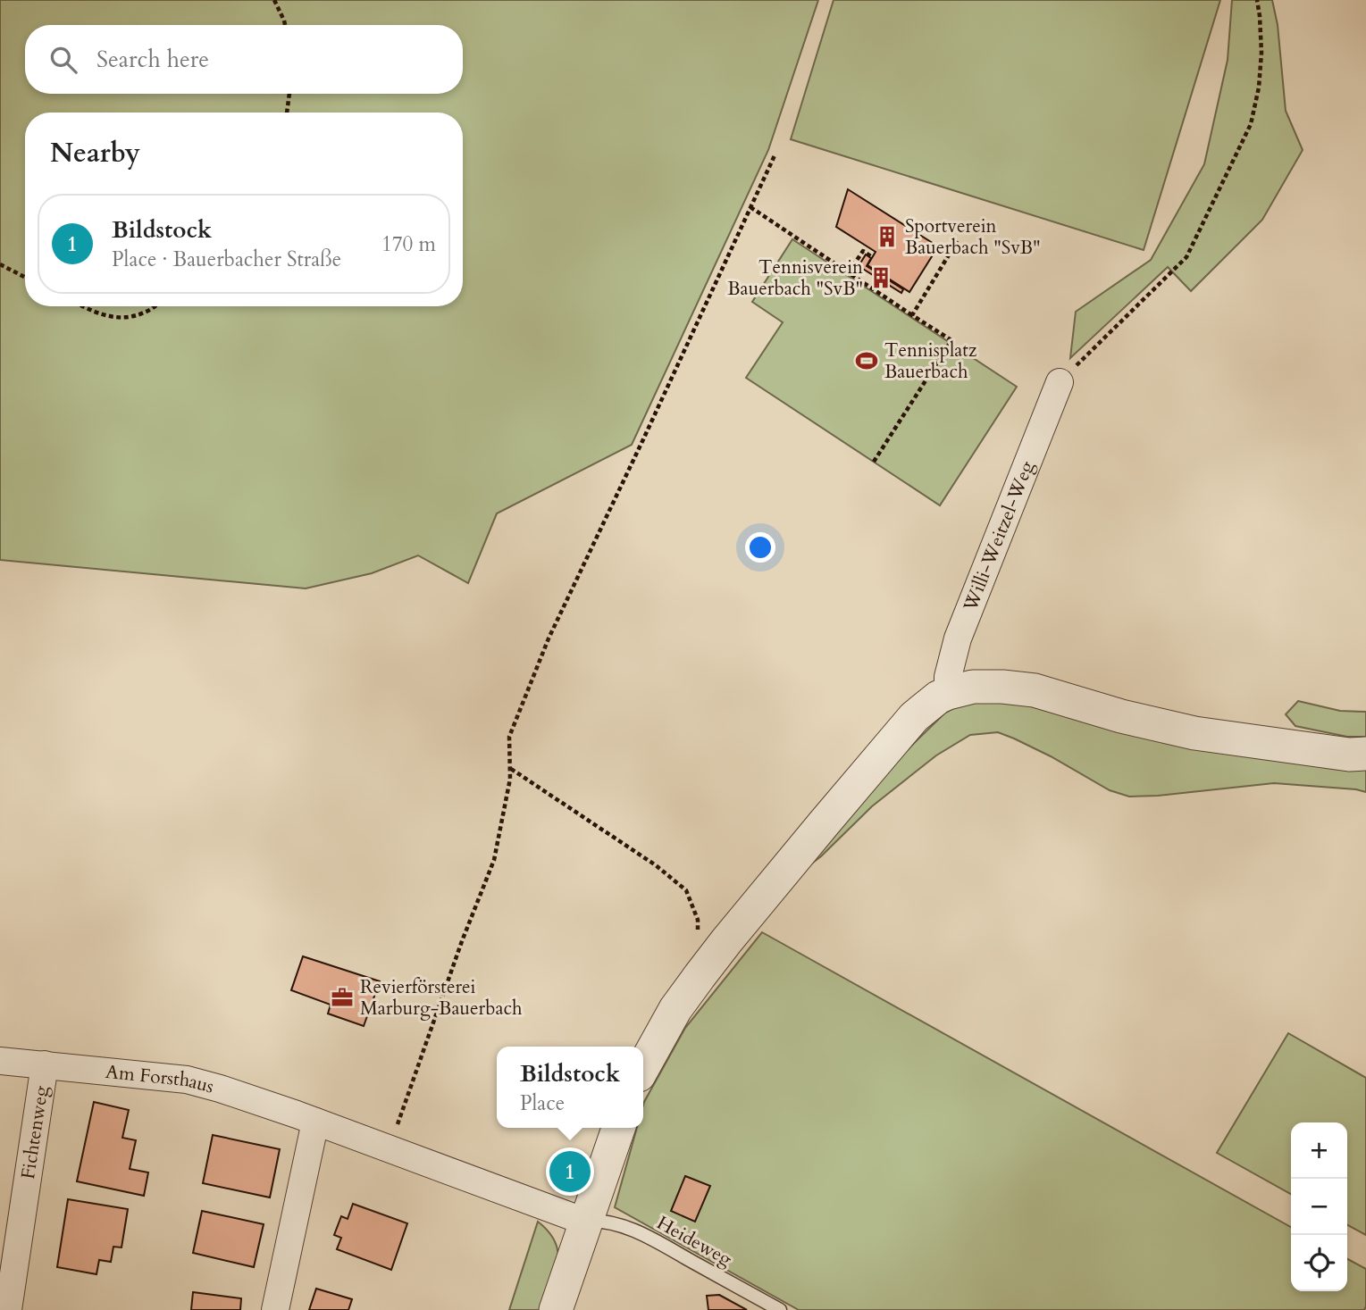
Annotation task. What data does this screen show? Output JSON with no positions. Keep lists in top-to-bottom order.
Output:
{
  "streets": {
    "street": ["Willi-Weitzel-Weg", "Am Forsthaus", "Fichtenweg"],
    "lane": ["Heideweg"]
  },
  "crossings": [
    ["Am Forsthaus", "Fichtenweg"],
    ["Am Forsthaus", "Heideweg"]
  ],
  "places": {
    "building": ["Sportverein Bauerbach \"SvB\"", "Tennisverein Bauerbach \"SvB\""],
    "sports": ["Tennisplatz Bauerbach"],
    "office": ["Revierförsterei Marburg-Bauerbach"]
  },
  "page": {
    "search": "Search here",
    "heading": "Nearby",
    "list": [
      {
        "mark": "1",
        "name": "Bildstock",
        "note": "Place · Bauerbacher Straße",
        "value": "170 m"
      }
    ],
    "popup": ["Bildstock", "Place"],
    "map_buttons": ["+", "−"],
    "pins": "1"
  }
}
